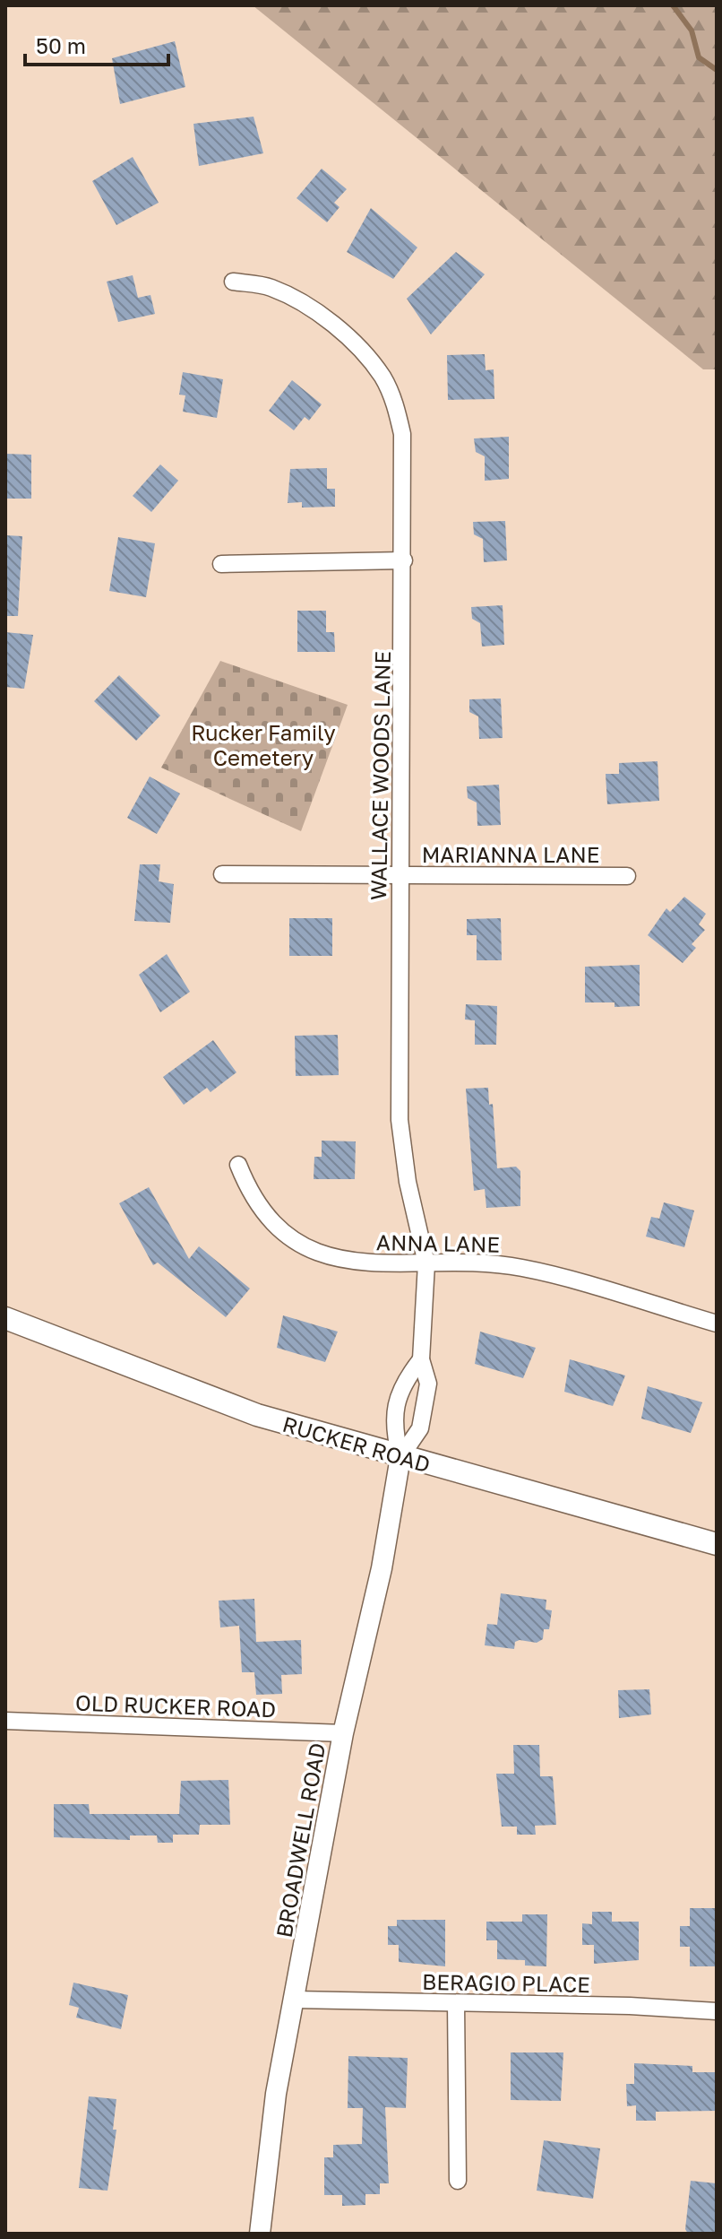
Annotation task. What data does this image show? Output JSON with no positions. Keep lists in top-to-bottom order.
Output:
{
  "streets": {
    "main road": ["RUCKER ROAD"],
    "street": [
      "WALLACE WOODS LANE",
      "MARIANNA LANE",
      "ANNA LANE",
      "OLD RUCKER ROAD",
      "BROADWELL ROAD",
      "BERAGIO PLACE"
    ]
  },
  "crossings": [
    ["WALLACE WOODS LANE", "MARIANNA LANE"],
    ["WALLACE WOODS LANE", "ANNA LANE"],
    ["WALLACE WOODS LANE", "RUCKER ROAD"],
    ["WALLACE WOODS LANE", "BROADWELL ROAD"],
    ["RUCKER ROAD", "BROADWELL ROAD"],
    ["OLD RUCKER ROAD", "BROADWELL ROAD"],
    ["BROADWELL ROAD", "BERAGIO PLACE"]
  ],
  "parks": ["Rucker Family Cemetery"],
  "scale_bar": "50 m"
}
